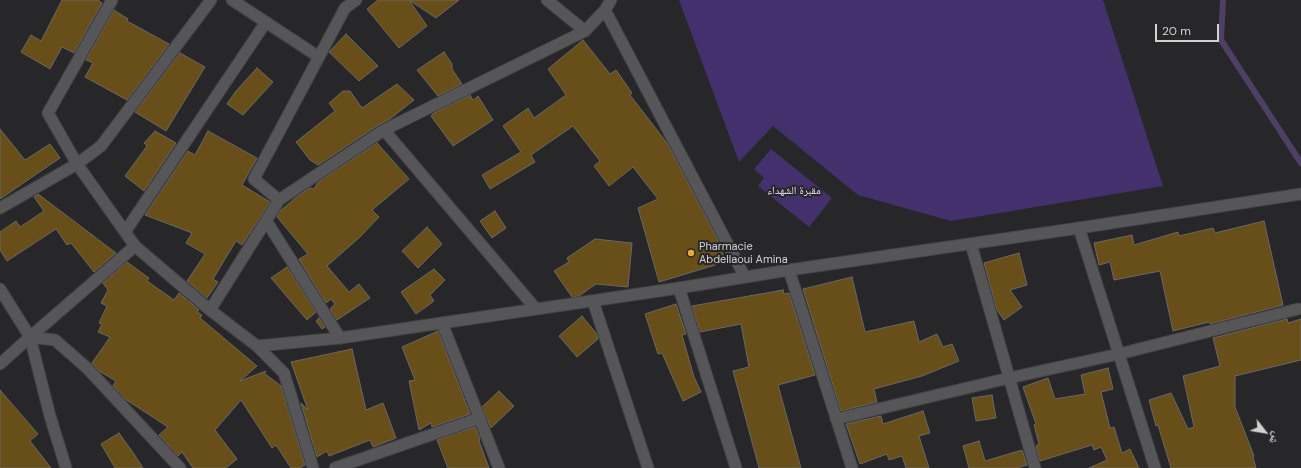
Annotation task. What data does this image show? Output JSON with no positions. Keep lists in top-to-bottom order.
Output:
{
  "parks": ["مقبرة الشهداء"],
  "places": ["Pharmacie Abdellaoui Amina"],
  "scale_bar": "20 m",
  "north": "bottom right"
}
